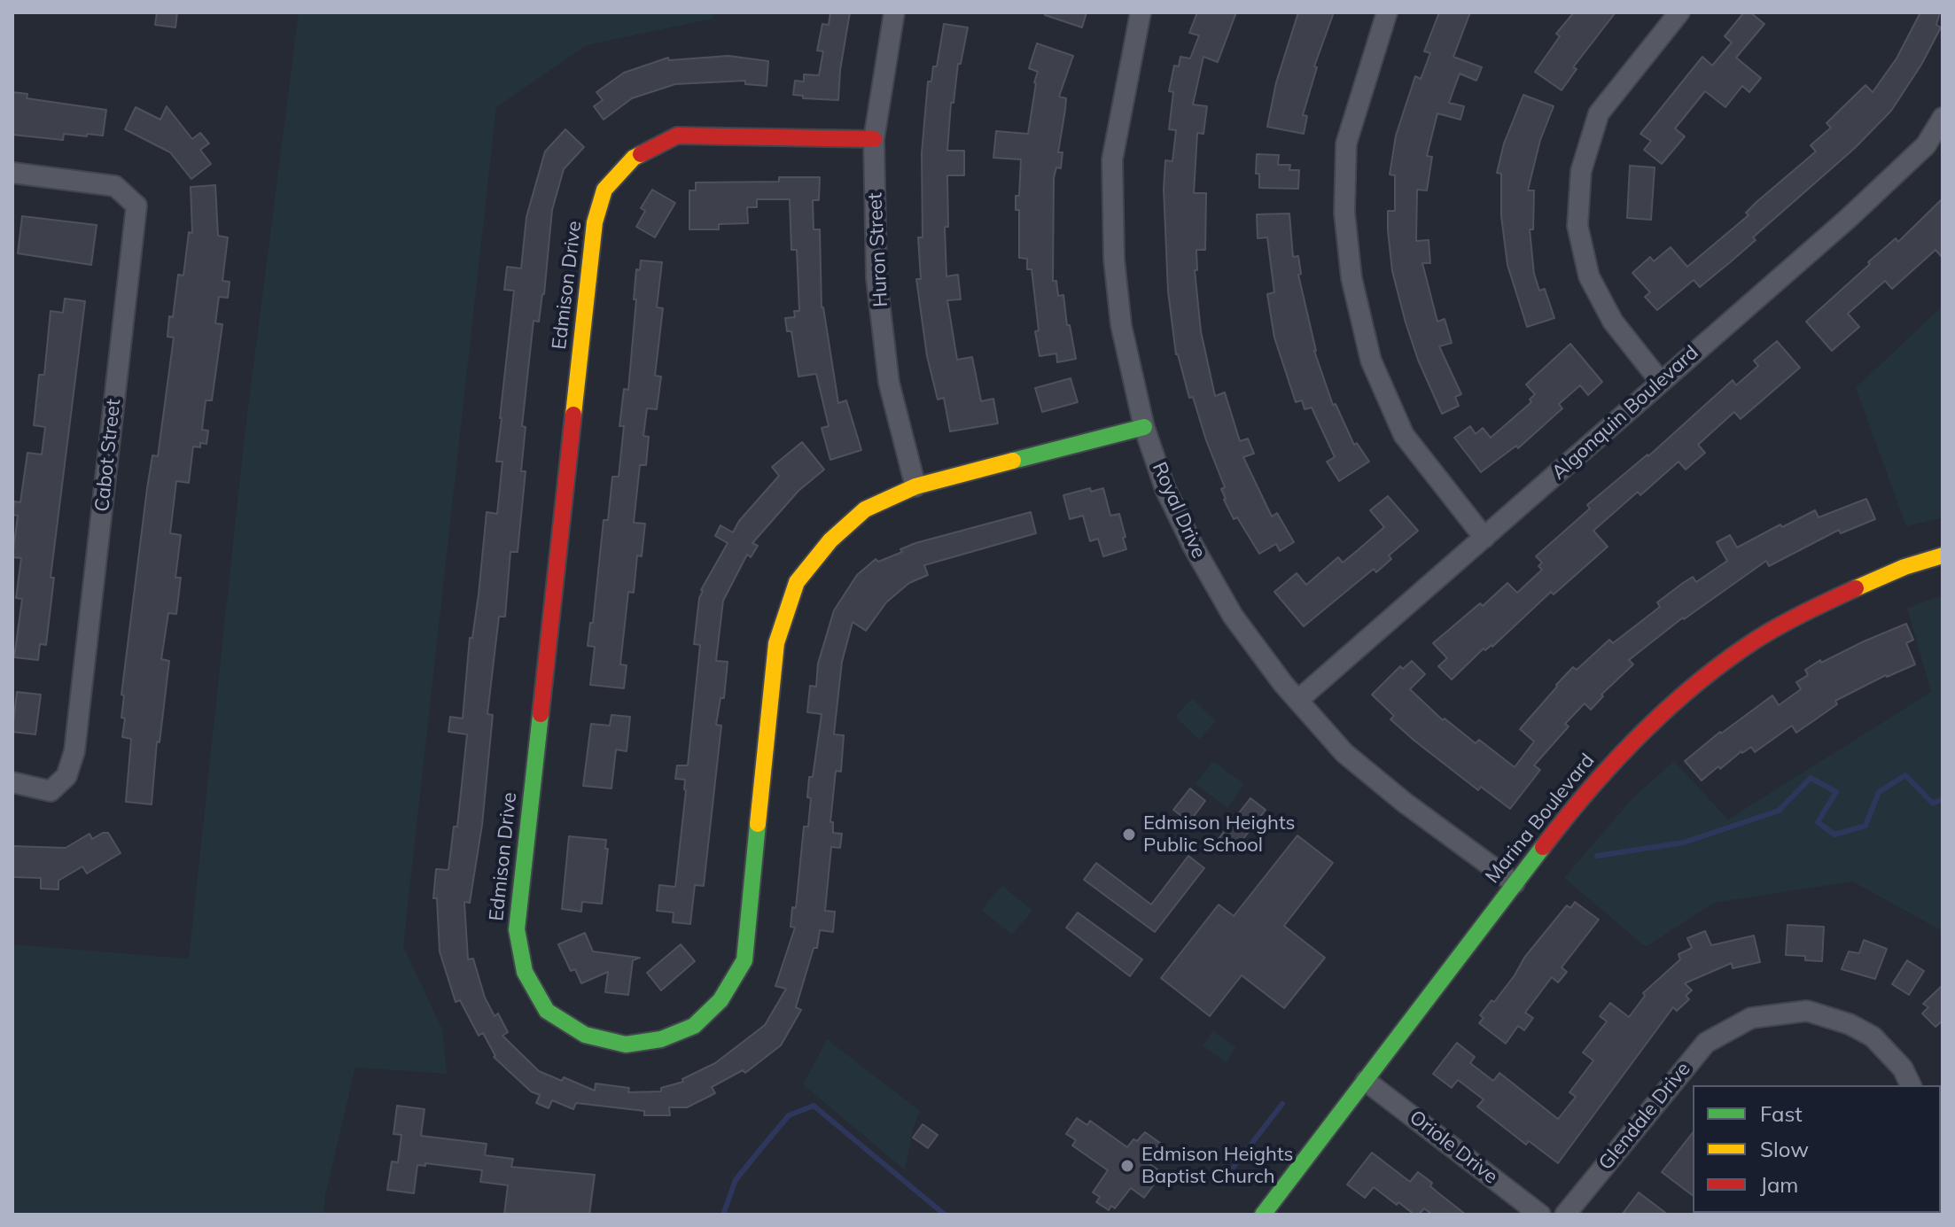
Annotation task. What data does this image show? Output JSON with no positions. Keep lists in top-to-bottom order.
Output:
{
  "streets": {
    "street": [
      "Huron Street",
      "Edmison Drive",
      "Algonquin Boulevard",
      "Cabot Street",
      "Royal Drive",
      "Marina Boulevard",
      "Glendale Drive",
      "Oriole Drive"
    ]
  },
  "crossings": [
    ["Huron Street", "Edmison Drive"],
    ["Edmison Drive", "Royal Drive"],
    ["Algonquin Boulevard", "Royal Drive"],
    ["Royal Drive", "Marina Boulevard"],
    ["Marina Boulevard", "Oriole Drive"]
  ],
  "places": ["Edmison Heights Public School", "Edmison Heights Baptist Church"],
  "legend": ["Fast", "Slow", "Jam"]
}
